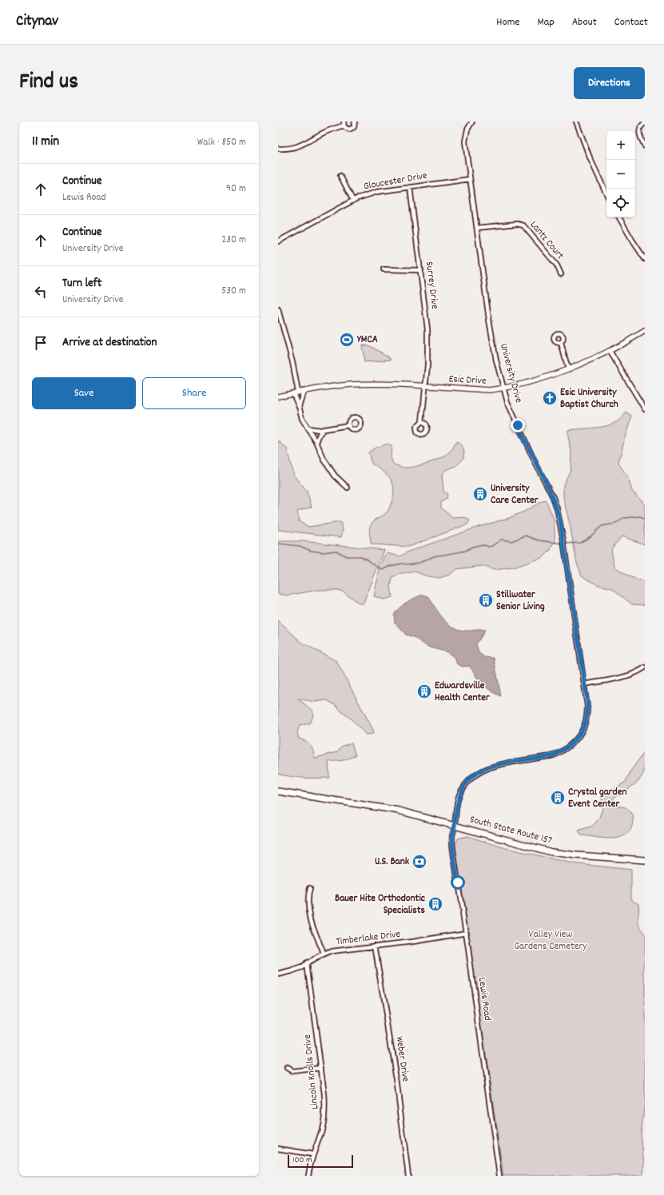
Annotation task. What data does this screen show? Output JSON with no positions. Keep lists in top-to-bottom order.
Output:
{
  "streets": {
    "main road": ["South State Route 157"],
    "street": [
      "Gloucester Drive",
      "Lantz Court",
      "Surrey Drive",
      "University Drive",
      "Esic Drive",
      "Timberlake Drive",
      "Lewis Road",
      "Weber Drive",
      "Lincoln Knolls Drive"
    ]
  },
  "crossings": [
    ["Gloucester Drive", "Surrey Drive"],
    ["Gloucester Drive", "University Drive"],
    ["Lantz Court", "University Drive"],
    ["Surrey Drive", "Esic Drive"],
    ["University Drive", "Esic Drive"],
    ["University Drive", "South State Route 157"],
    ["University Drive", "Lewis Road"],
    ["South State Route 157", "Lewis Road"],
    ["Timberlake Drive", "Lewis Road"],
    ["Timberlake Drive", "Weber Drive"],
    ["Timberlake Drive", "Lincoln Knolls Drive"]
  ],
  "parks": ["Valley View Gardens Cemetery"],
  "places": {
    "sports": ["YMCA"],
    "church": ["Esic University Baptist Church"],
    "building": [
      "University Care Center",
      "Stillwater Senior Living",
      "Edwardsville Health Center",
      "Crystal garden Event Center",
      "Bauer Hite Orthodontic Specialists"
    ],
    "bank": ["U.S. Bank"]
  },
  "scale_bar": "100 m",
  "page": {
    "header": "Citynav",
    "nav": [
      "Home",
      "Map",
      "About",
      "Contact"
    ],
    "title": "Find us",
    "buttons": [
      "Directions",
      ["Save", "Share"]
    ],
    "heading": ["11 min", "Walk · 850 m"],
    "map_buttons": ["+", "−"],
    "list": [
      ["Continue", "Lewis Road", "90 m"],
      ["Continue", "University Drive", "230 m"],
      ["Turn left", "University Drive", "530 m"],
      "Arrive at destination"
    ],
    "scale": "100 m"
  }
}
